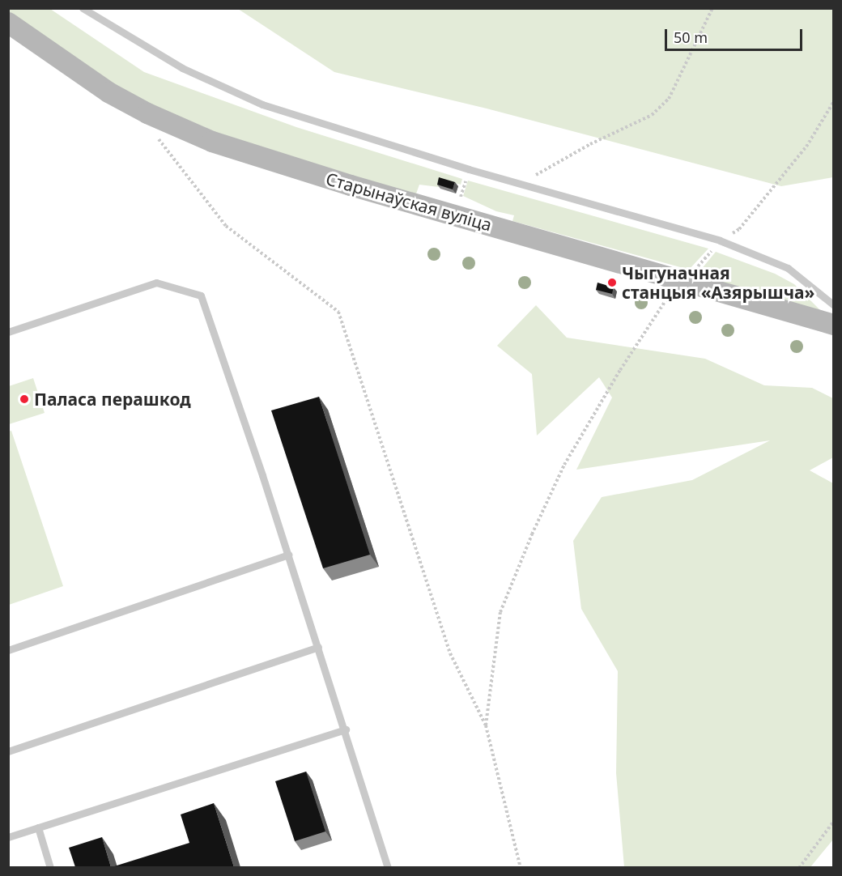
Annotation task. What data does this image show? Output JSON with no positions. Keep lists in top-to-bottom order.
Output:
{
  "streets": {
    "main road": ["Старынаўская вуліца"]
  },
  "places": ["Чыгуначная станцыя «Азярышча»", "Паласа перашкод"],
  "scale_bar": "50 m"
}
